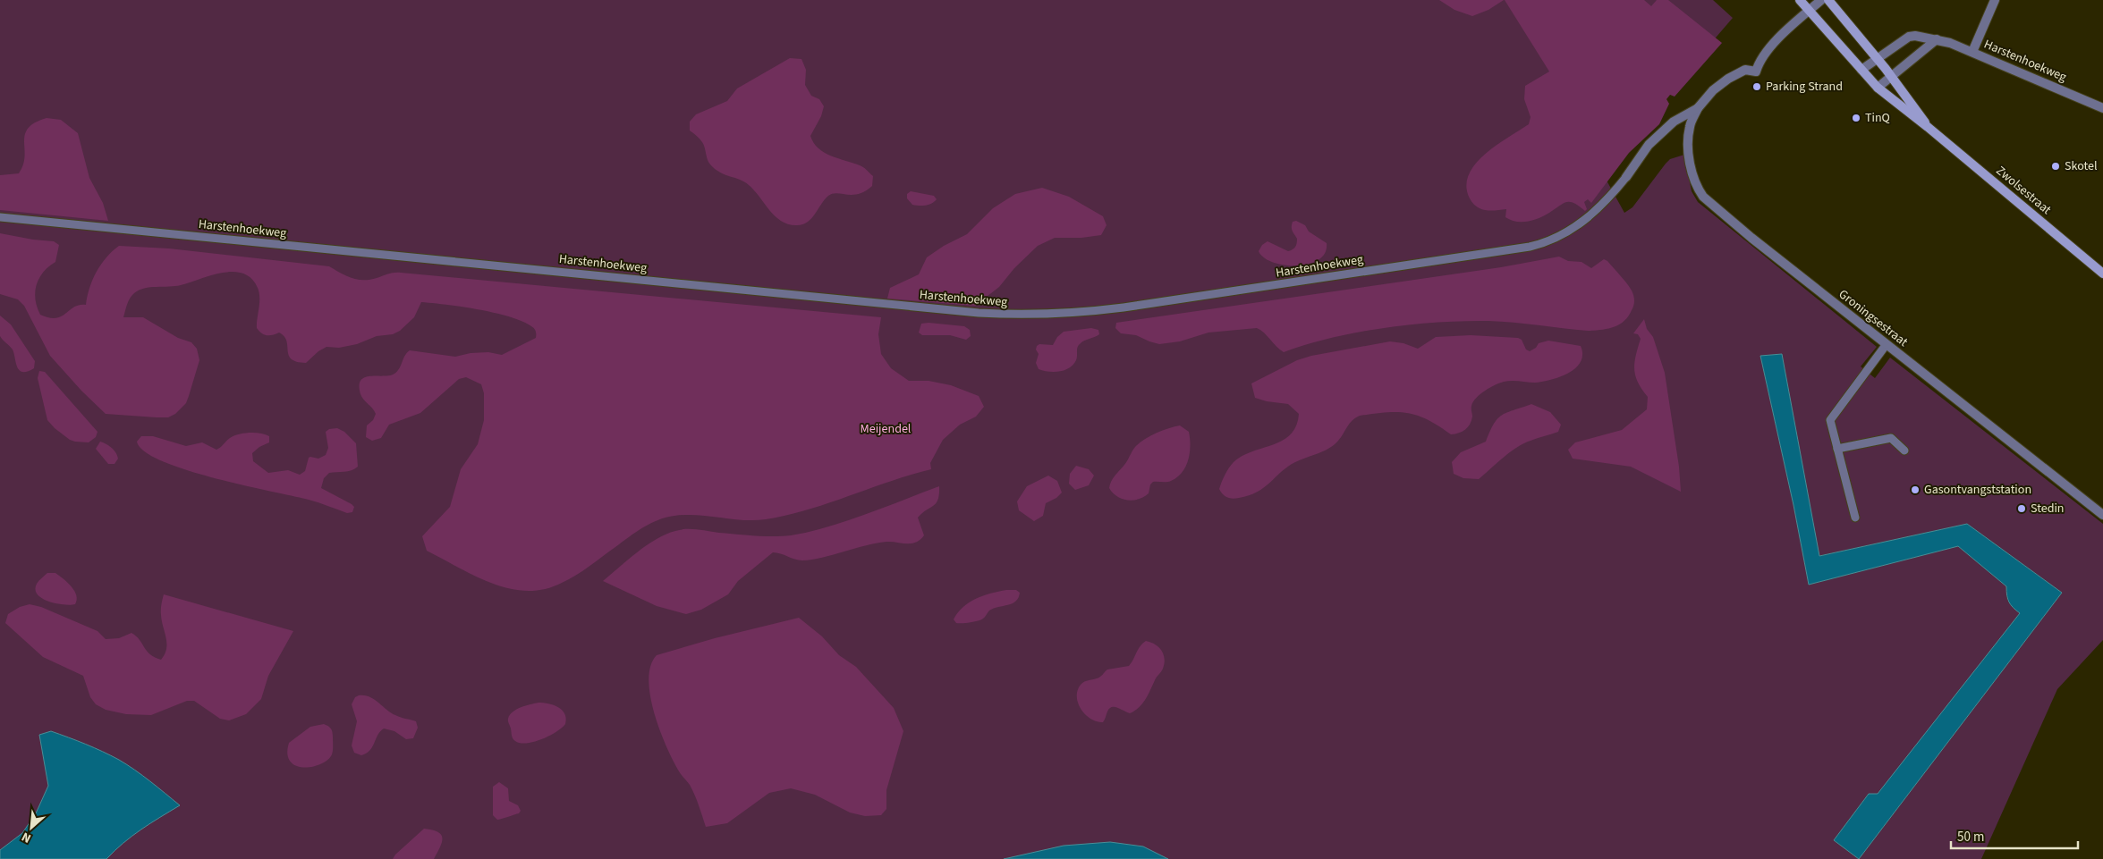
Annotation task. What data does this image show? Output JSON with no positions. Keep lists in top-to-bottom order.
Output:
{
  "streets": {
    "main road": ["Zwolsestraat"],
    "street": ["Harstenhoekweg", "Groningsestraat"]
  },
  "crossings": [
    ["Harstenhoekweg", "Zwolsestraat"],
    ["Harstenhoekweg", "Groningsestraat"]
  ],
  "parks": ["Meijendel"],
  "places": [
    "Parking Strand",
    "TinQ",
    "Skotel",
    "Gasontvangststation",
    "Stedin"
  ],
  "scale_bar": "50 m",
  "north": "bottom left"
}
